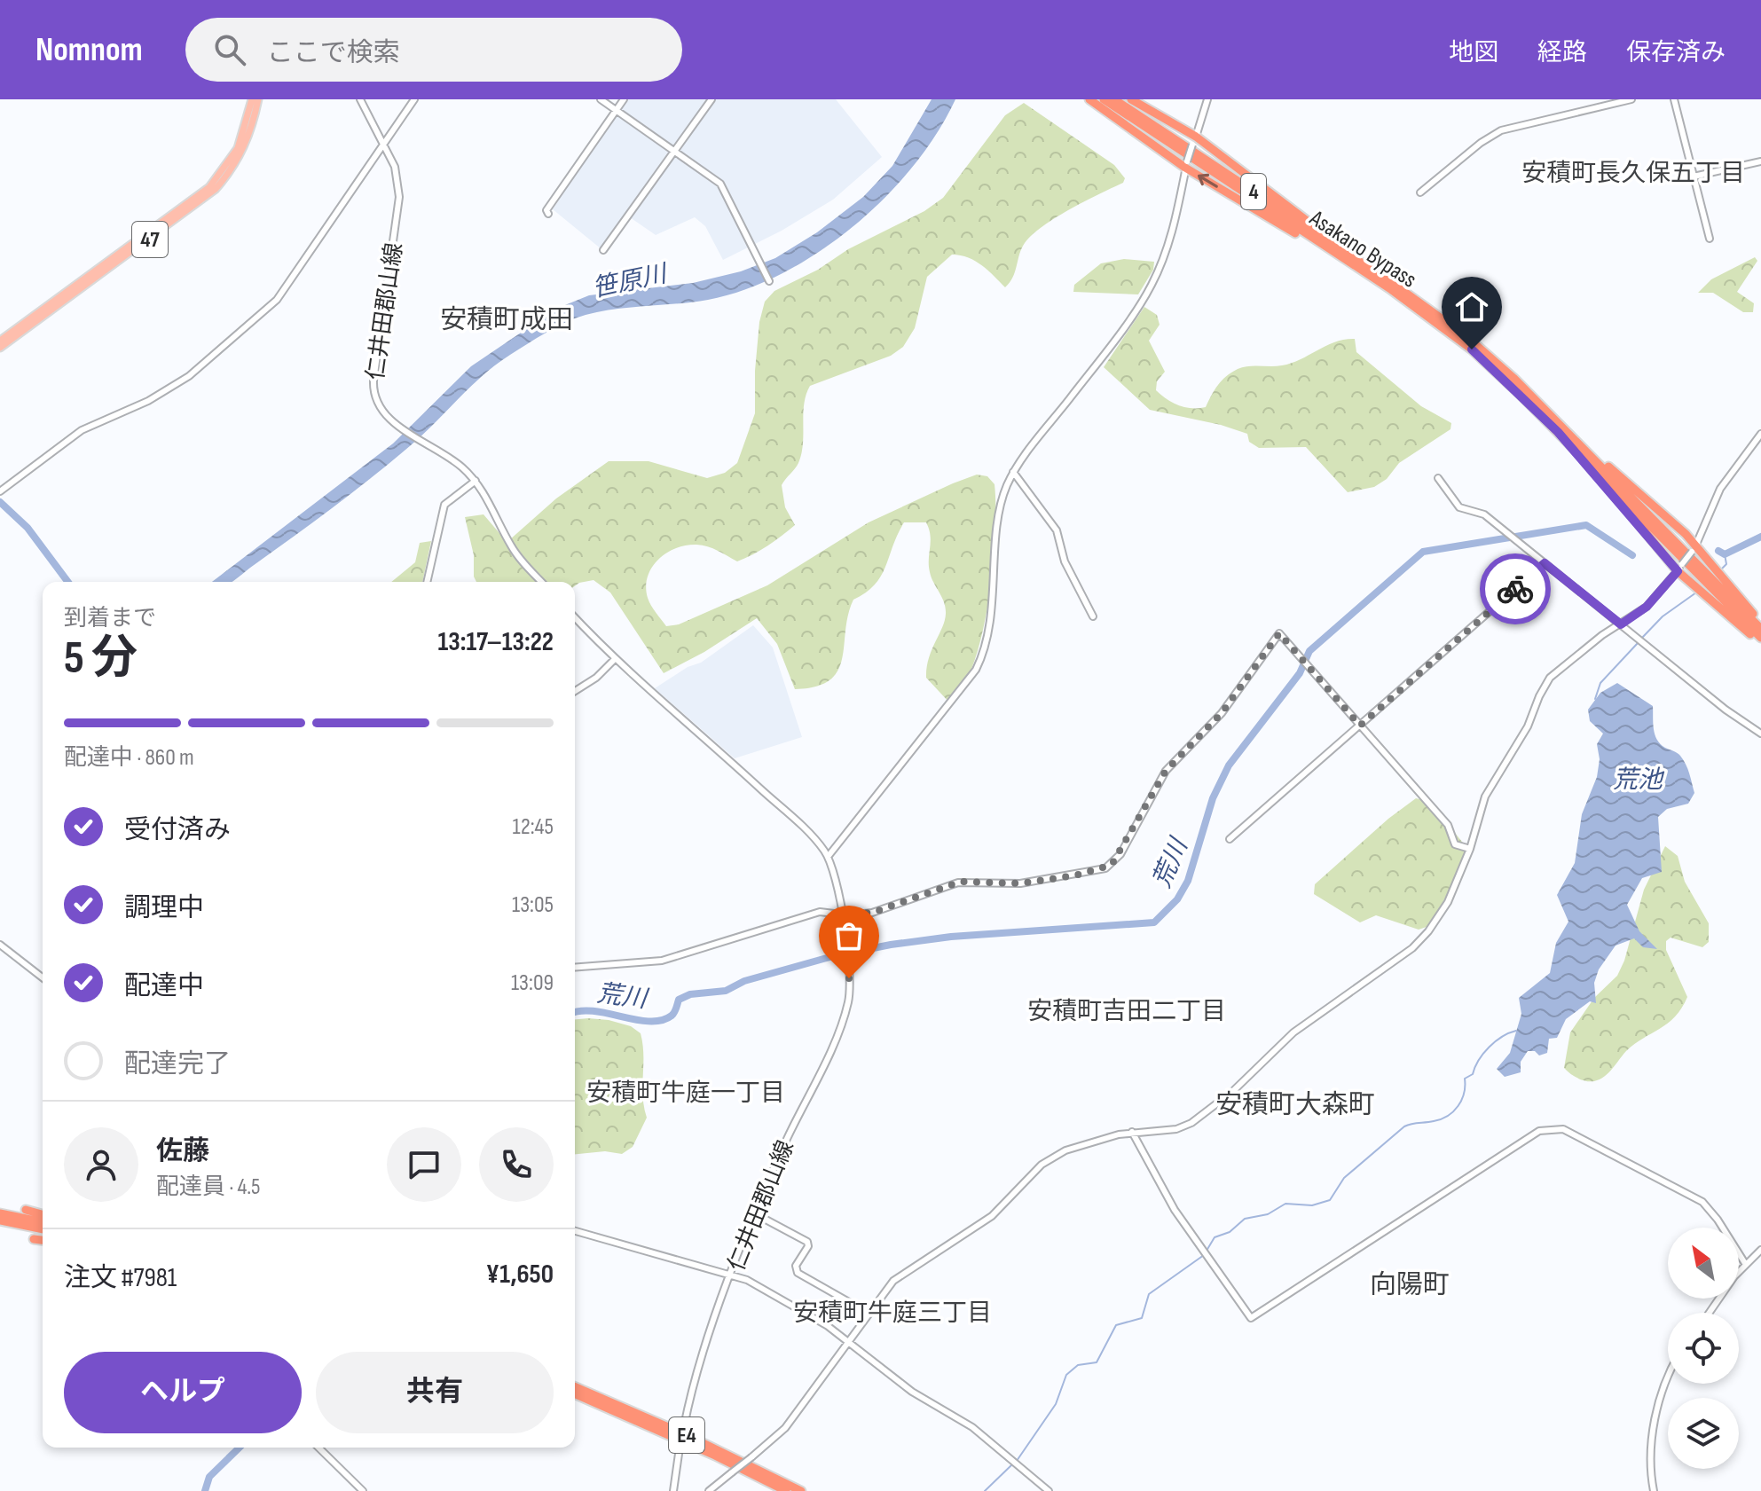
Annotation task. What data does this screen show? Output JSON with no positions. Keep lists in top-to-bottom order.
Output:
{
  "streets": {
    "highway": ["4", "Asakano Bypass", "E4"],
    "main road": ["47"],
    "street": ["仁井田郡山線"]
  },
  "districts": [
    "安積町長久保五丁目",
    "安積町成田",
    "安積町吉田二丁目",
    "安積町牛庭一丁目",
    "安積町大森町",
    "向陽町",
    "安積町牛庭三丁目"
  ],
  "water": ["笹原川", "荒池", "荒川"],
  "north": "top left",
  "page": {
    "header": "Nomnom",
    "search": "ここで検索",
    "nav": ["地図", "経路", "保存済み"],
    "heading": ["5 分", "到着まで", "13:17–13:22"],
    "panel": [
      "佐藤",
      "配達員 · 4.5",
      "注文 #7981",
      "¥1,650"
    ],
    "bar": "配達中 · 860 m",
    "list": [
      ["受付済み", "12:45"],
      ["調理中", "13:05"],
      ["配達中", "13:09"],
      "配達完了"
    ],
    "buttons": ["ヘルプ", "共有"]
  }
}
